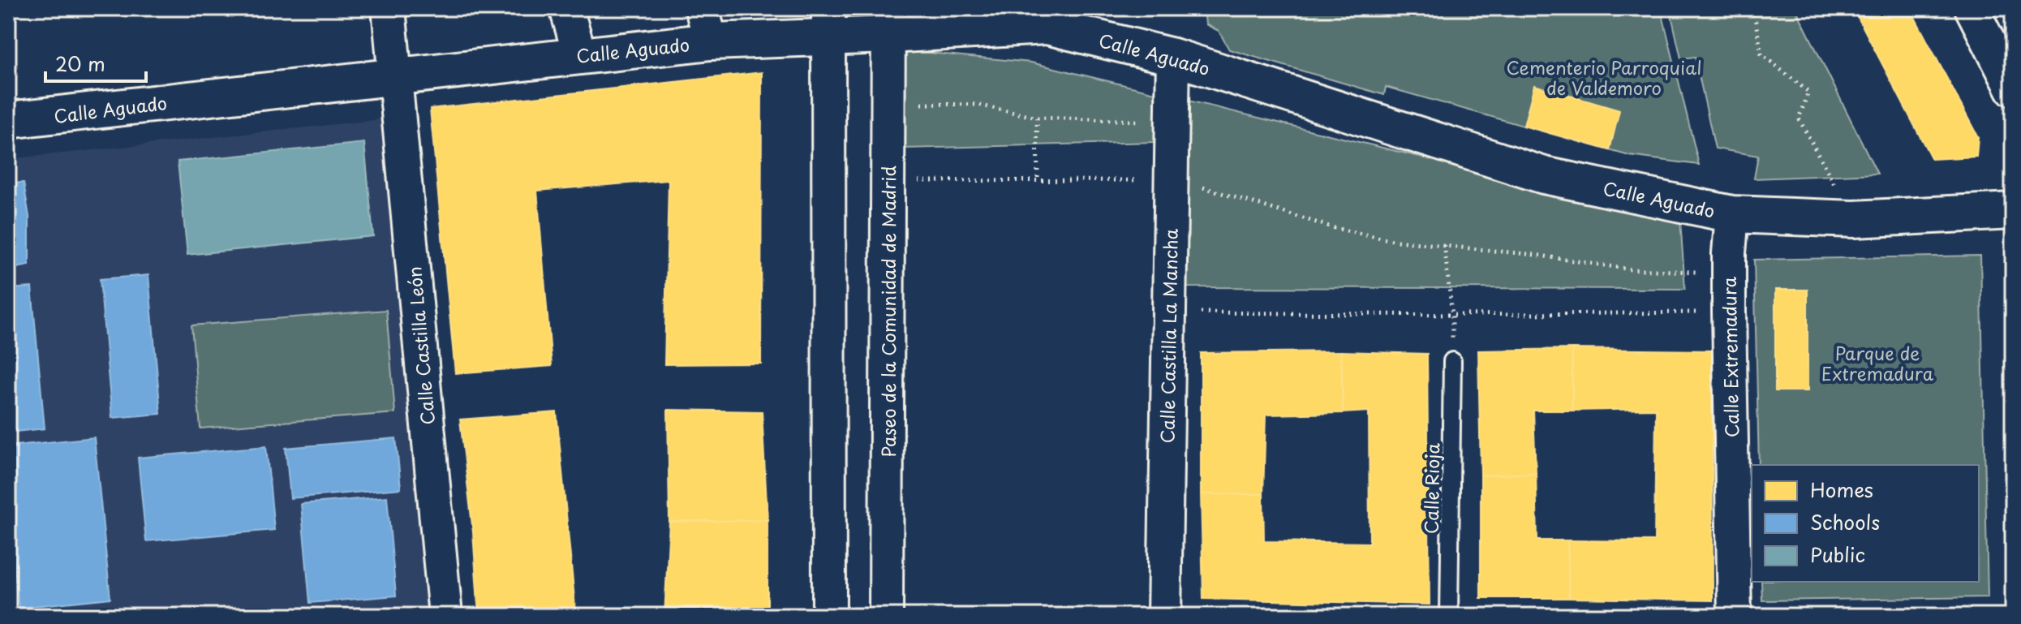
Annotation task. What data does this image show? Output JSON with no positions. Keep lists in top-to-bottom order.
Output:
{
  "streets": {
    "street": [
      "Calle Aguado",
      "Paseo de la Comunidad de Madrid",
      "Calle Castilla La Mancha",
      "Calle Castilla León",
      "Calle Extremadura"
    ],
    "lane": ["Calle Rioja"]
  },
  "crossings": [
    ["Calle Aguado", "Paseo de la Comunidad de Madrid"],
    ["Calle Aguado", "Calle Castilla La Mancha"],
    ["Calle Aguado", "Calle Castilla León"],
    ["Calle Aguado", "Calle Extremadura"]
  ],
  "parks": ["Cementerio Parroquial de Valdemoro", "Parque de Extremadura"],
  "legend": ["Homes", "Schools", "Public"],
  "scale_bar": "20 m"
}
